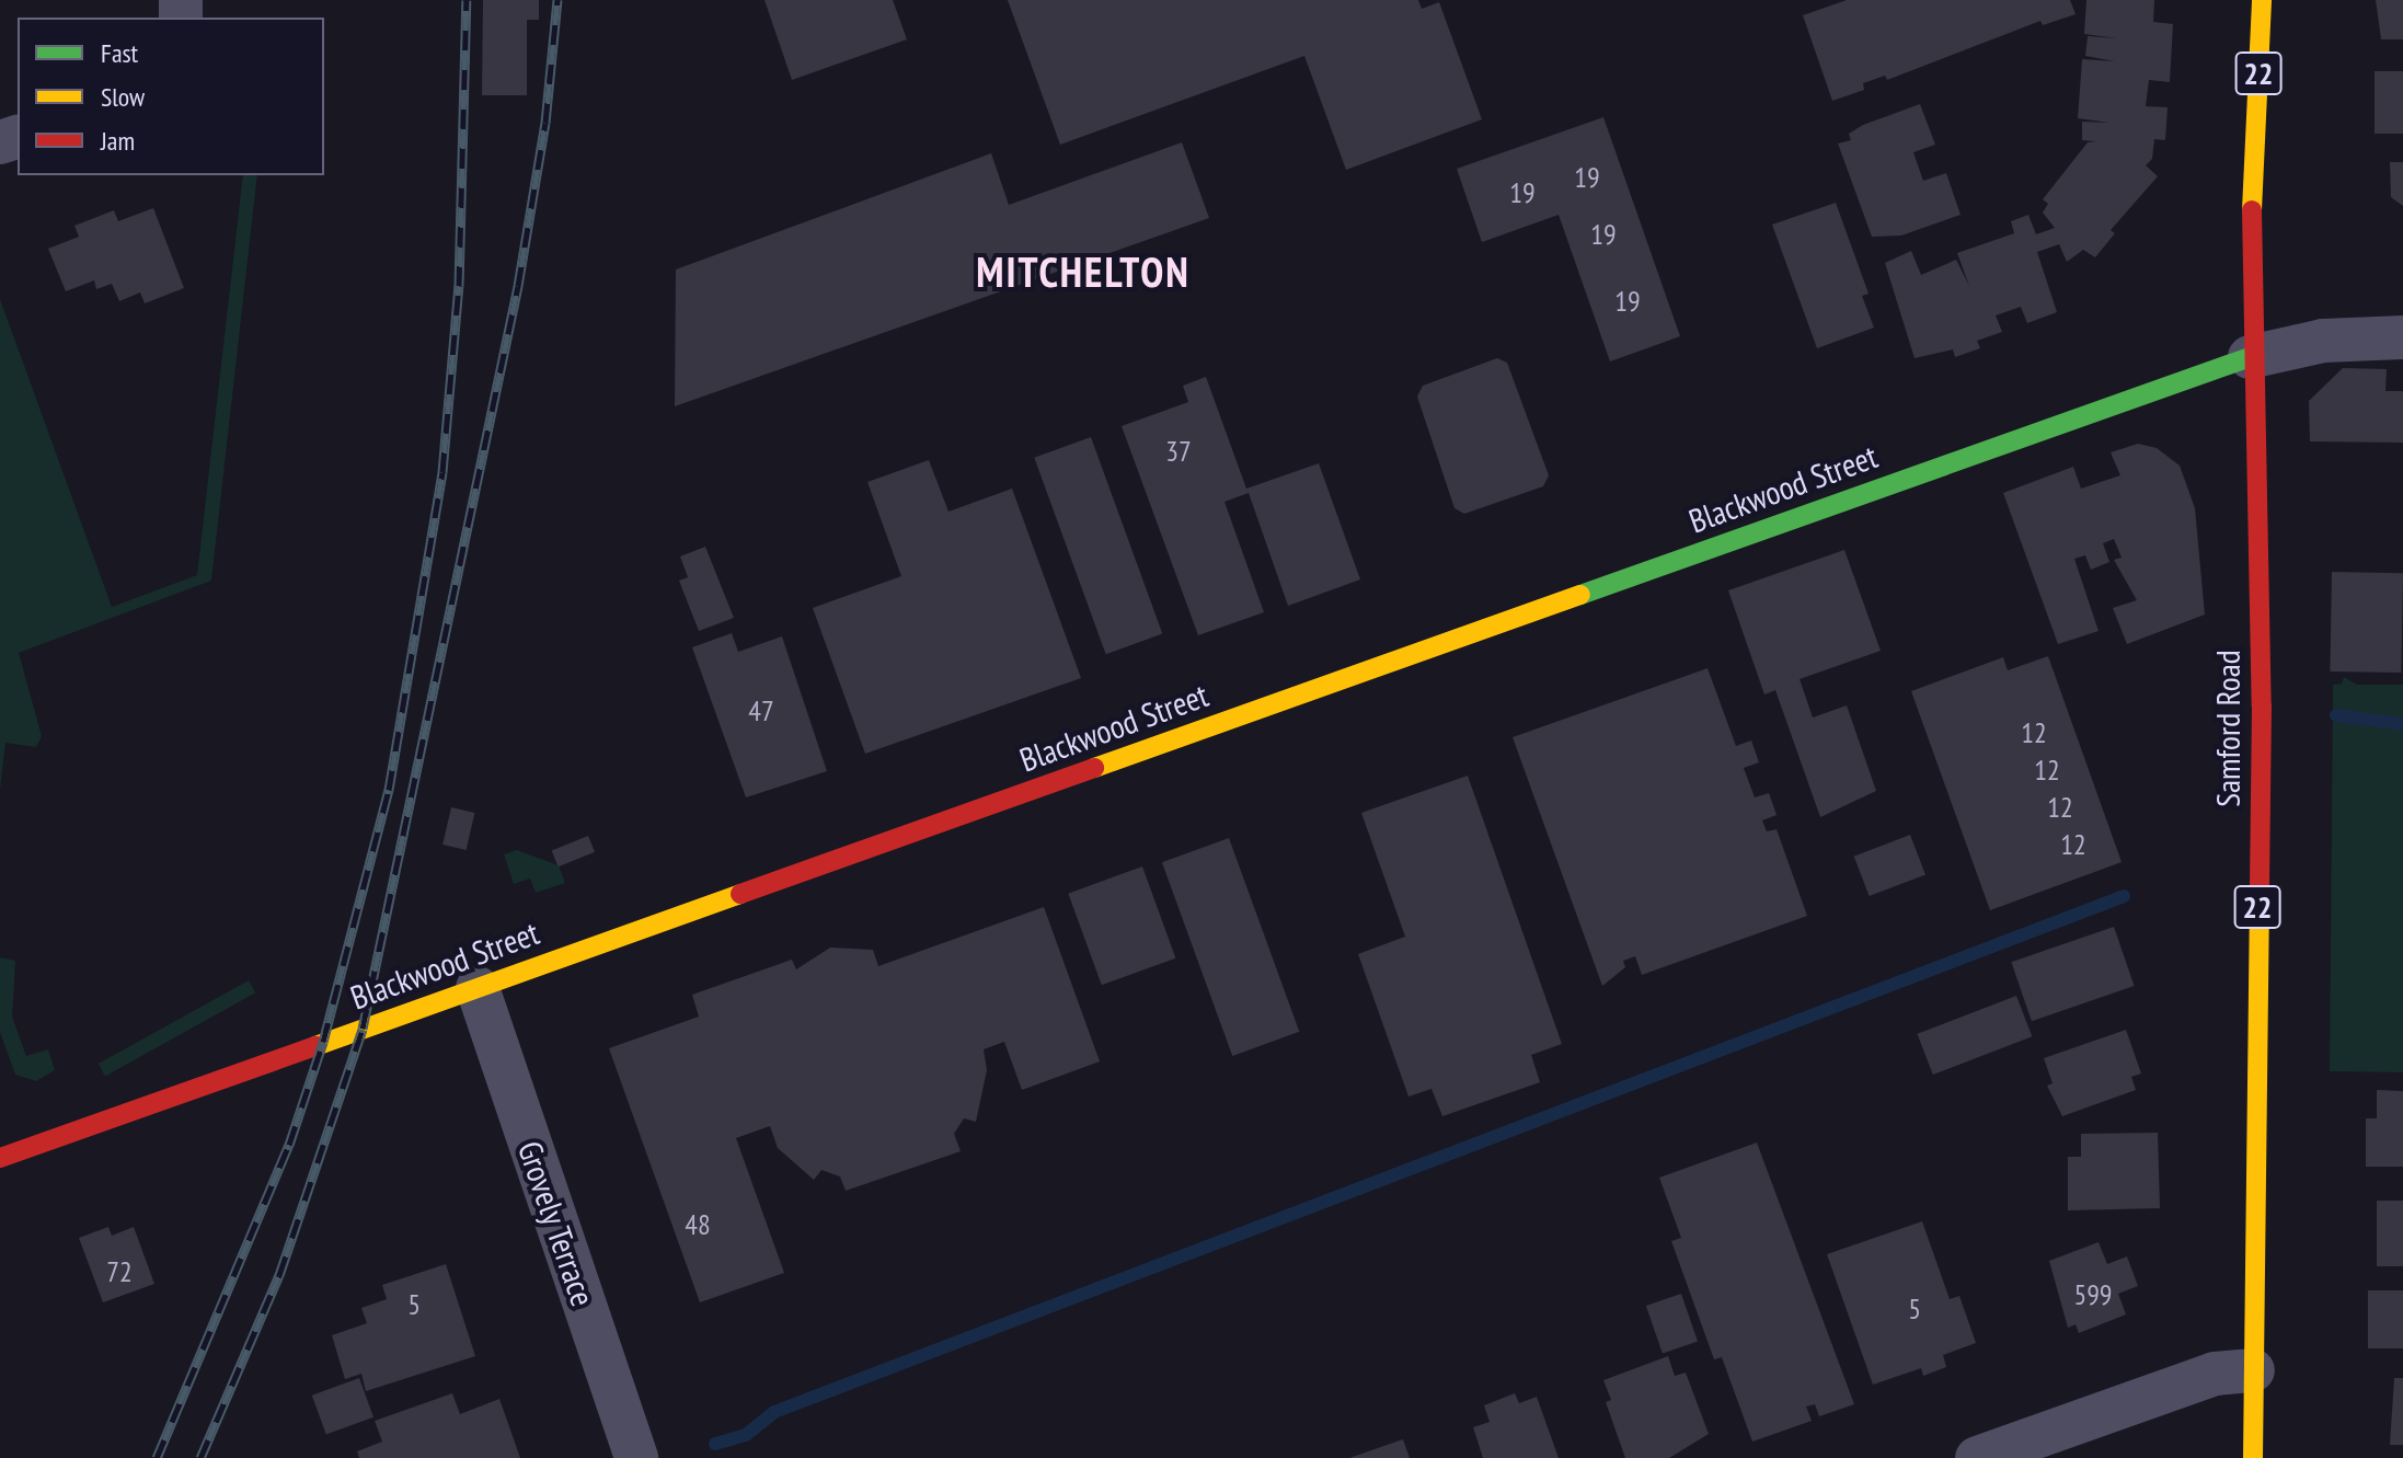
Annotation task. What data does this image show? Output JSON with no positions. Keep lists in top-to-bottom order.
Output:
{
  "streets": {
    "street": [
      "22",
      "Blackwood Street",
      "Samford Road",
      "Grovely Terrace"
    ]
  },
  "crossings": [
    ["Blackwood Street", "Samford Road"],
    ["Blackwood Street", "Grovely Terrace"]
  ],
  "districts": ["MITCHELTON"],
  "house_numbers": [
    "19",
    "19",
    "19",
    "19",
    "37",
    "47",
    "12",
    "12",
    "12",
    "12",
    "48",
    "72",
    "599",
    "5",
    "5"
  ],
  "legend": ["Fast", "Slow", "Jam"]
}
